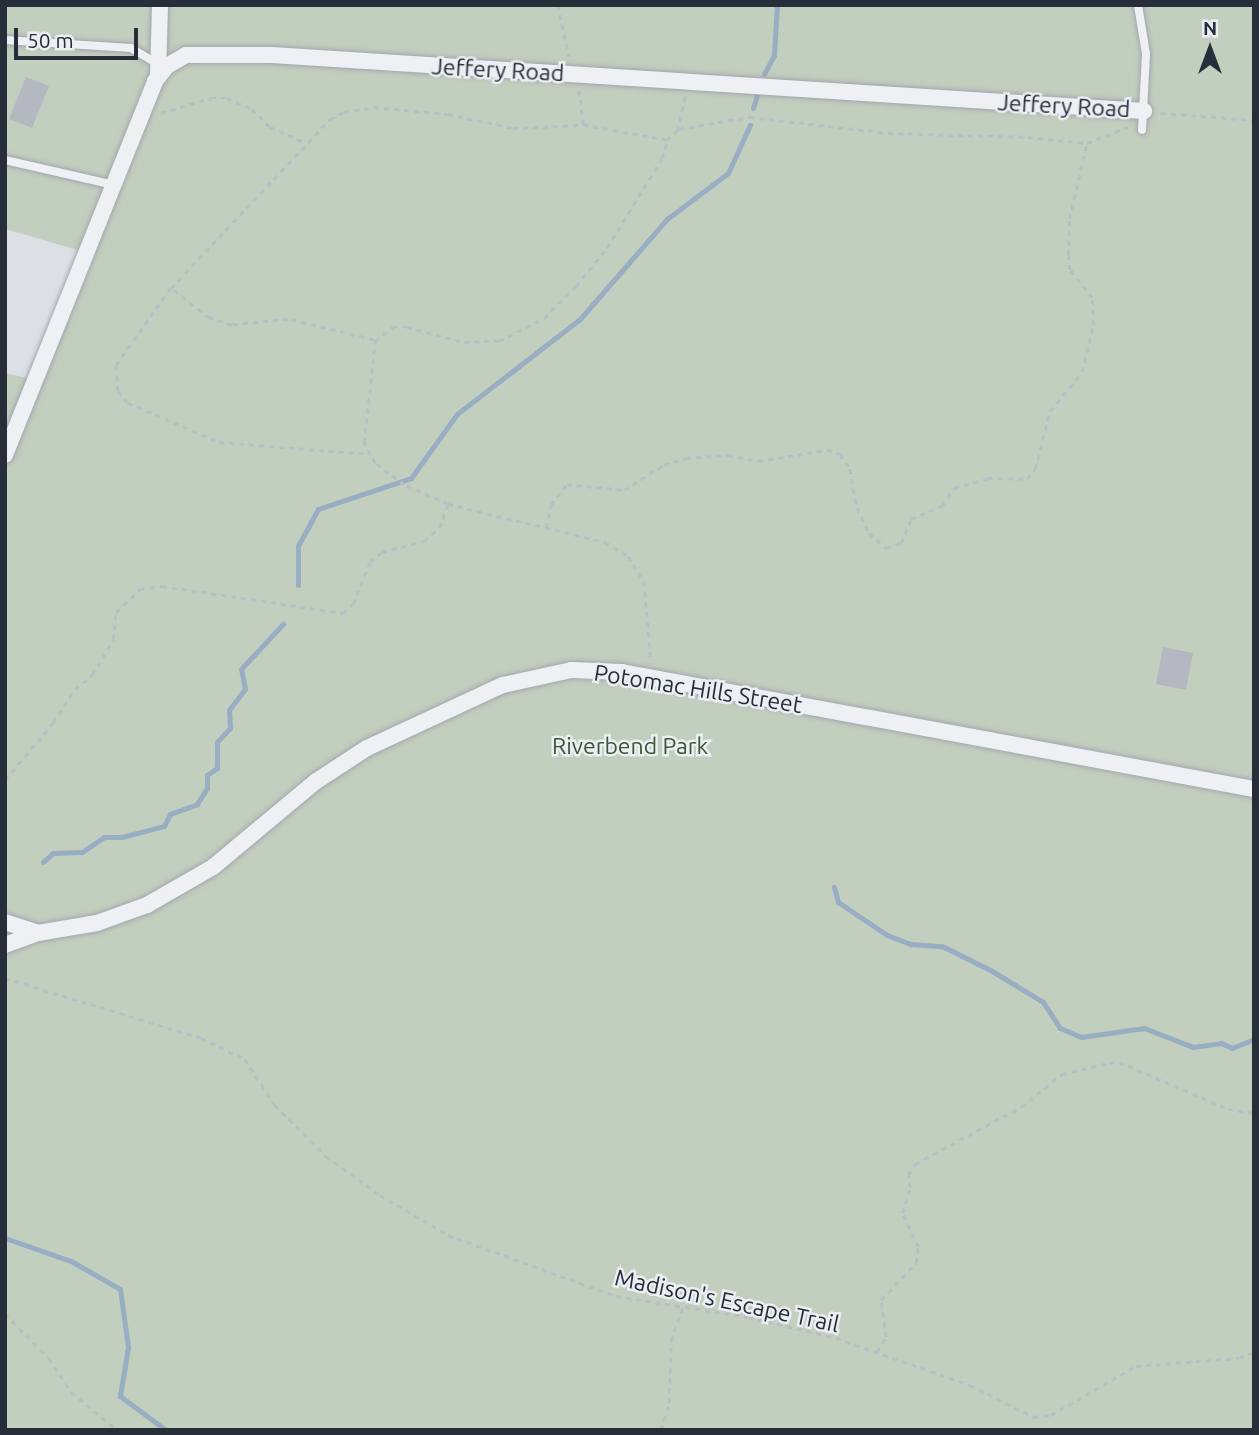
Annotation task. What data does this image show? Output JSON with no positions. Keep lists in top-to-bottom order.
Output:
{
  "streets": {
    "street": ["Jeffery Road", "Potomac Hills Street"],
    "path": ["Madison's Escape Trail"]
  },
  "parks": ["Riverbend Park"],
  "scale_bar": "50 m",
  "north": "top"
}
